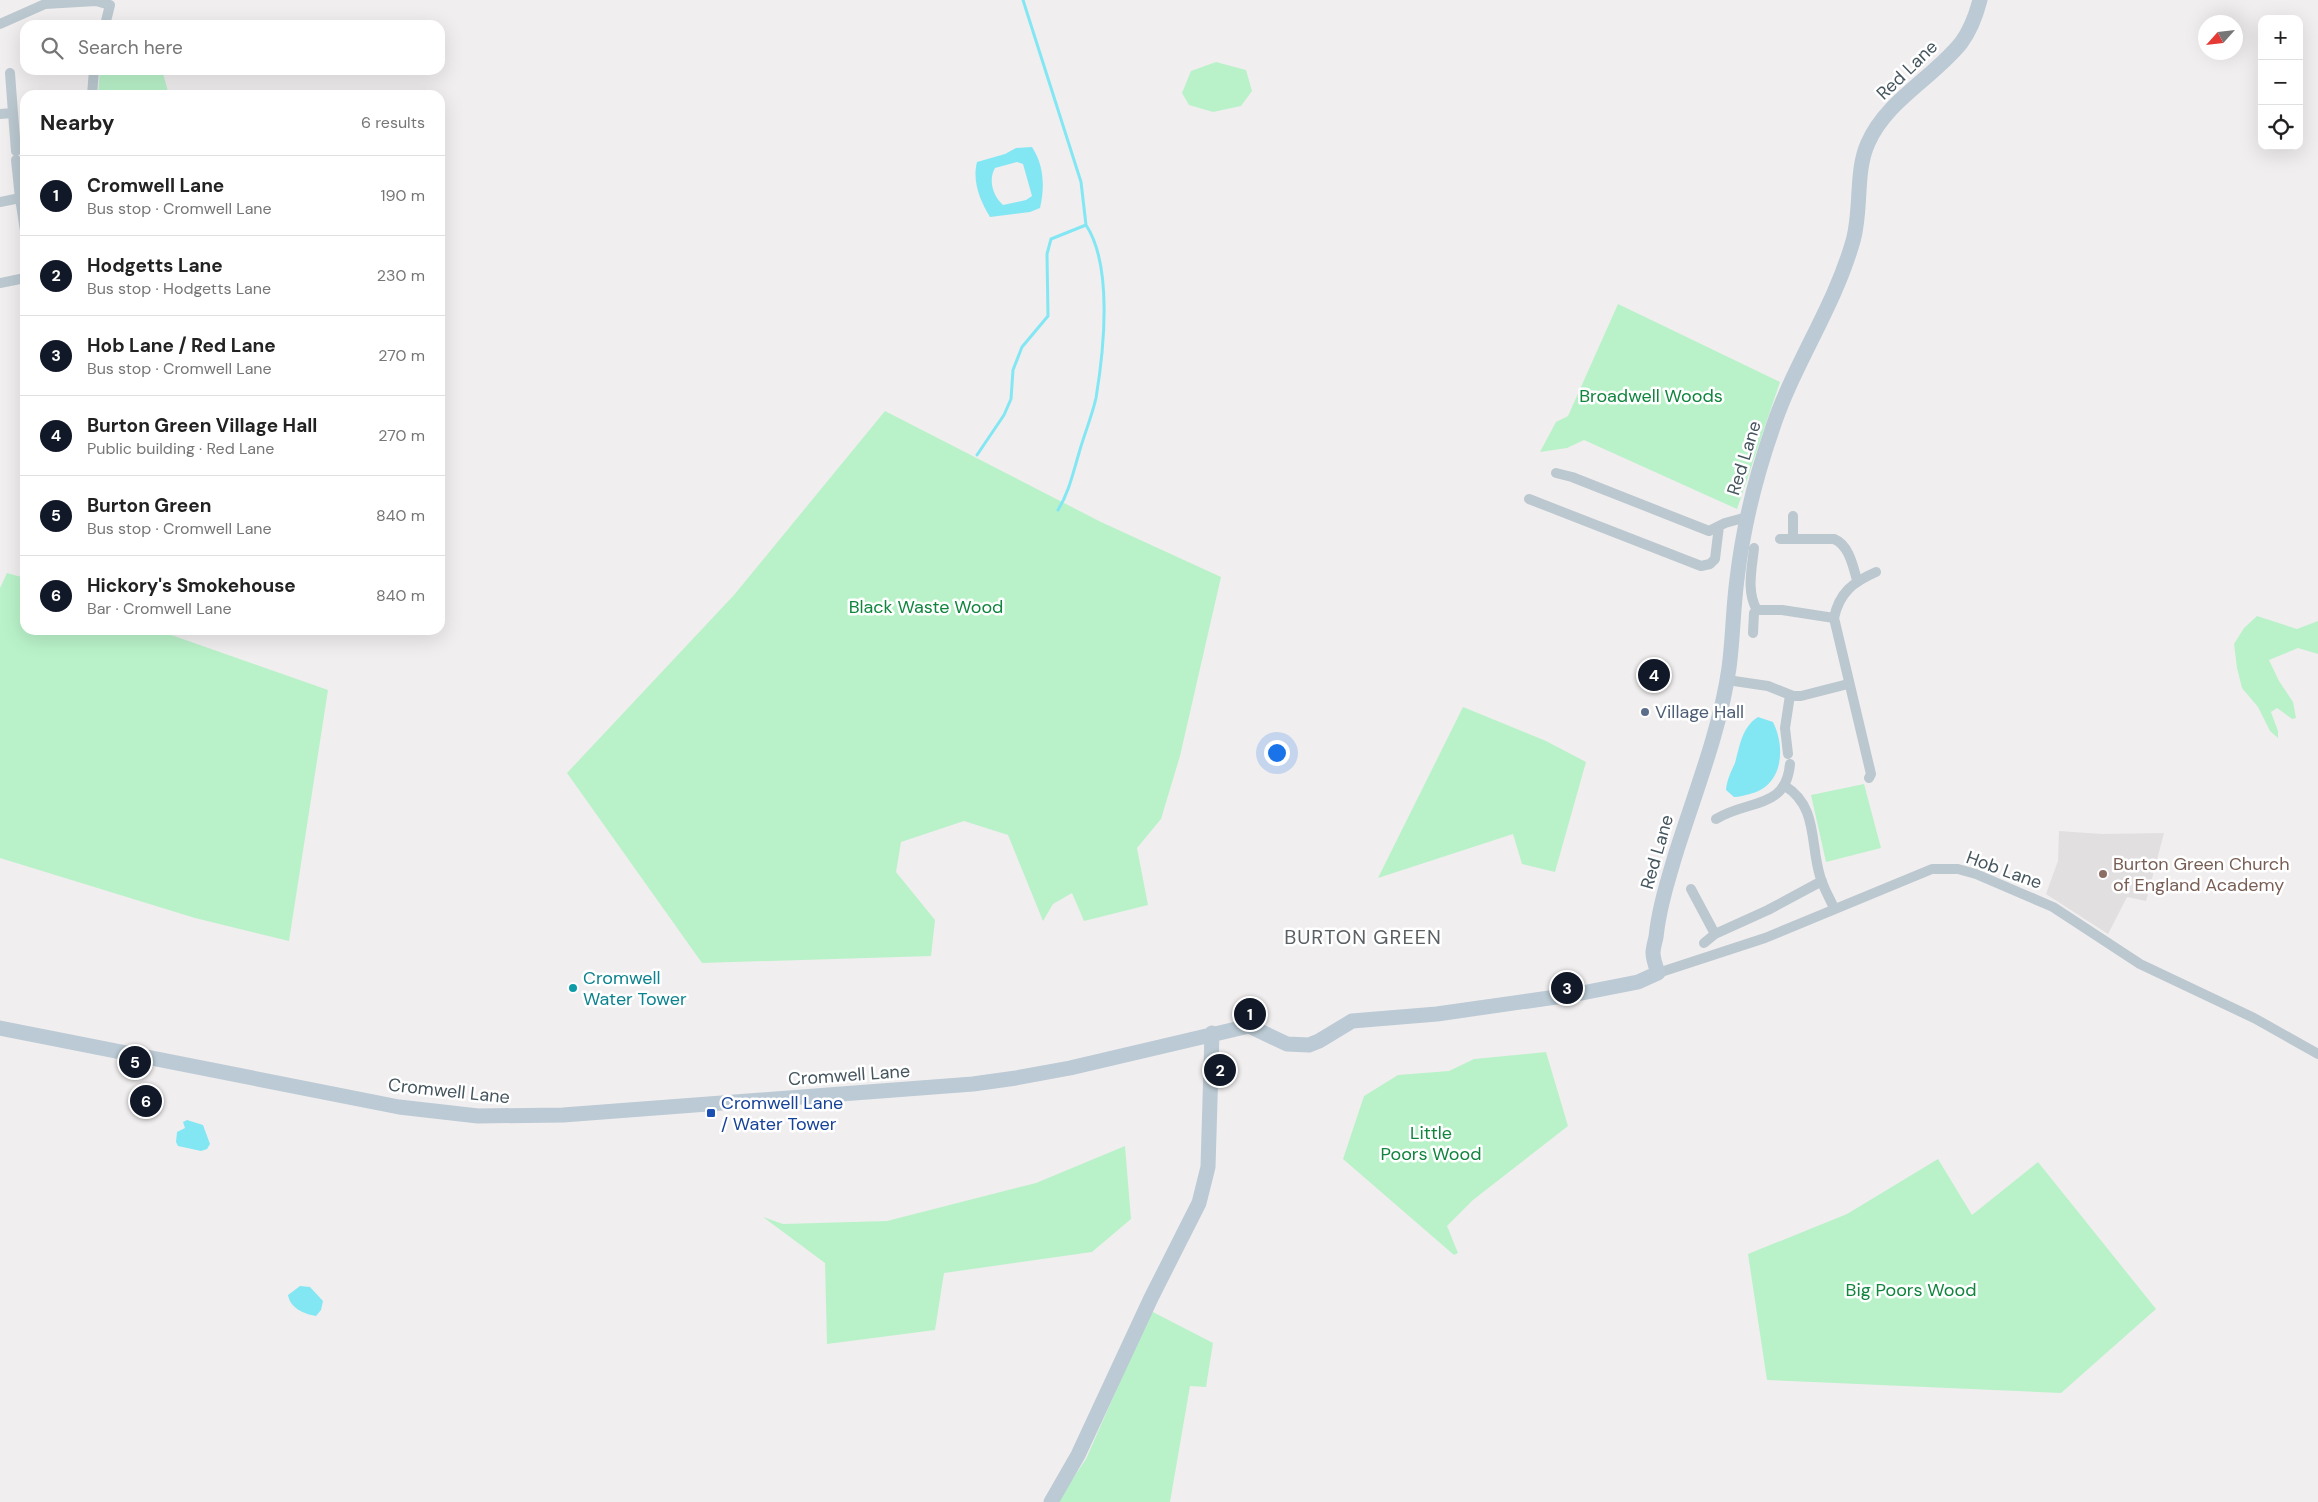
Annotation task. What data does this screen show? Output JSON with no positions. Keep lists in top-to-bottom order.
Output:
{
  "streets": {
    "street": ["Red Lane", "Hob Lane", "Cromwell Lane"]
  },
  "crossings": [
    ["Red Lane", "Hob Lane"],
    ["Red Lane", "Cromwell Lane"],
    ["Hob Lane", "Cromwell Lane"]
  ],
  "districts": ["BURTON GREEN"],
  "parks": [
    "Broadwell Woods",
    "Black Waste Wood",
    "Little Poors Wood",
    "Big Poors Wood"
  ],
  "places": {
    "other": ["Village Hall", "Burton Green Church of England Academy", "Cromwell Water Tower"],
    "transit": ["Cromwell Lane / Water Tower"]
  },
  "north": "bottom left",
  "page": {
    "map_buttons": ["+", "−"],
    "search": "Search here",
    "heading": ["Nearby", "6 results"],
    "list": [
      {
        "mark": "1",
        "name": "Cromwell Lane",
        "note": "Bus stop · Cromwell Lane",
        "value": "190 m"
      },
      {
        "mark": "2",
        "name": "Hodgetts Lane",
        "note": "Bus stop · Hodgetts Lane",
        "value": "230 m"
      },
      {
        "mark": "3",
        "name": "Hob Lane / Red Lane",
        "note": "Bus stop · Cromwell Lane",
        "value": "270 m"
      },
      {
        "mark": "4",
        "name": "Burton Green Village Hall",
        "note": "Public building · Red Lane",
        "value": "270 m"
      },
      {
        "mark": "5",
        "name": "Burton Green",
        "note": "Bus stop · Cromwell Lane",
        "value": "840 m"
      },
      {
        "mark": "6",
        "name": "Hickory's Smokehouse",
        "note": "Bar · Cromwell Lane",
        "value": "840 m"
      }
    ],
    "pins": [
      "4",
      "3",
      "1",
      "5",
      "2",
      "6"
    ]
  }
}
